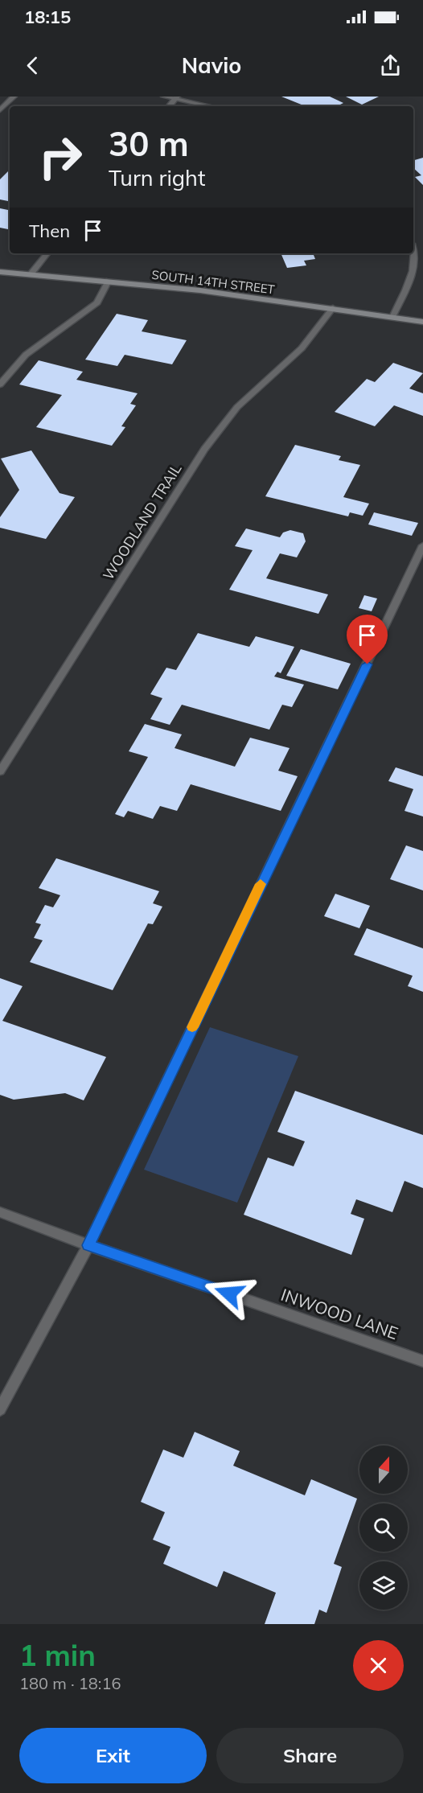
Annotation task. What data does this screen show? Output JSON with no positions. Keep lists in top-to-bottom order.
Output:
{
  "streets": {
    "main road": ["SOUTH 14TH STREET"],
    "street": ["WOODLAND TRAIL", "INWOOD LANE"]
  },
  "crossings": [
    ["SOUTH 14TH STREET", "WOODLAND TRAIL"]
  ],
  "north": "top",
  "page": {
    "status": "18:15",
    "header": "Navio",
    "turn": ["30 m", "Turn right"],
    "then": "Then",
    "heading": ["1 min", "180 m · 18:16"],
    "buttons": ["Exit", "Share"]
  }
}
